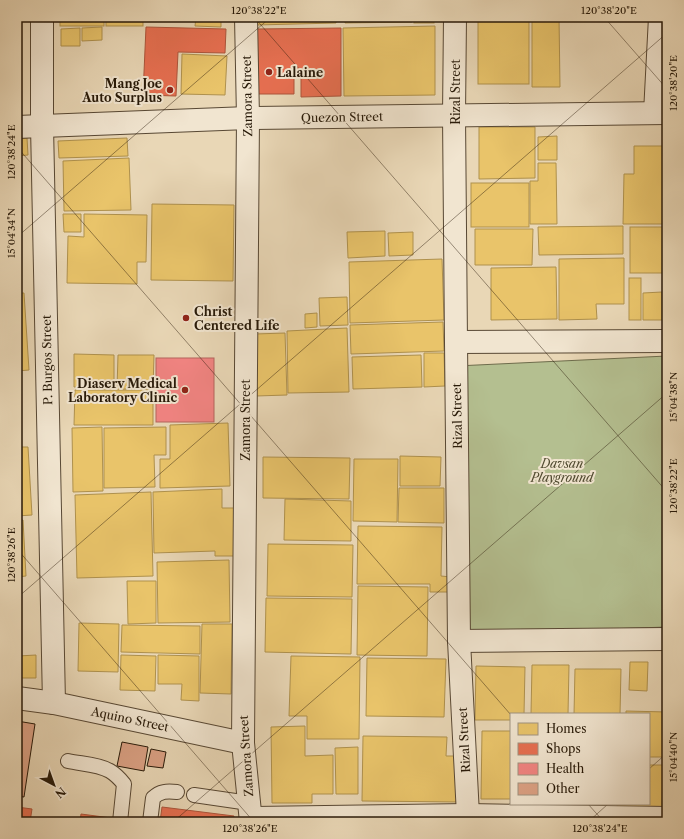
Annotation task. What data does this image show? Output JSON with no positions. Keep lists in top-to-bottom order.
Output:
{
  "streets": {
    "street": [
      "Rizal Street",
      "Zamora Street",
      "Quezon Street",
      "P. Burgos Street",
      "Aquino Street"
    ]
  },
  "crossings": [
    ["Rizal Street", "Quezon Street"],
    ["Zamora Street", "Quezon Street"],
    ["Zamora Street", "Aquino Street"],
    ["Quezon Street", "P. Burgos Street"],
    ["P. Burgos Street", "Aquino Street"]
  ],
  "parks": ["Davsan Playground"],
  "places": [
    "Lalaine",
    "Mang Joe Auto Surplus",
    "Christ Centered Life",
    "Diaserv Medical Laboratory Clinic"
  ],
  "legend": [
    "Homes",
    "Shops",
    "Health",
    "Other"
  ],
  "north": "bottom right",
  "coordinates": [
    "120°38'22\"E",
    "120°38'20\"E",
    "120°38'24\"E",
    "15°04'34\"N",
    "15°04'38\"N",
    "120°38'26\"E",
    "15°04'40\"N"
  ]
}
